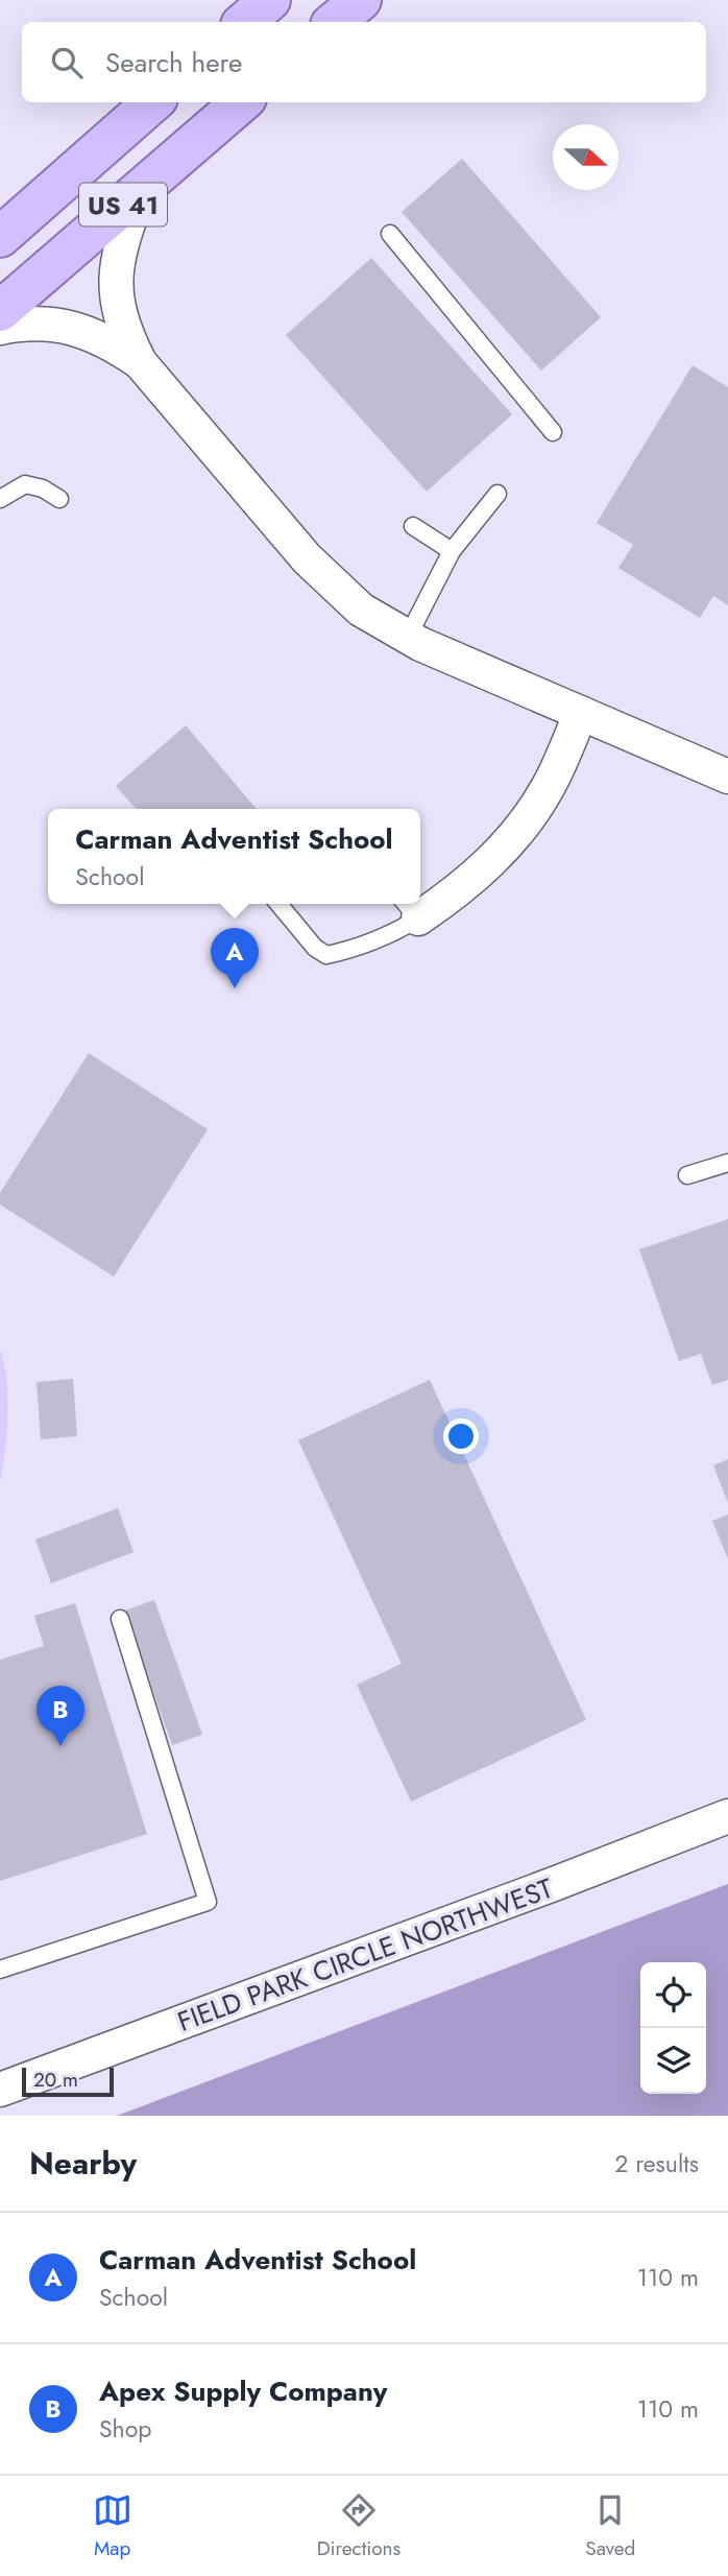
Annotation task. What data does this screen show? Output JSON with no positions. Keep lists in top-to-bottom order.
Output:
{
  "streets": {
    "main road": ["US 41"],
    "street": ["FIELD PARK CIRCLE NORTHWEST"]
  },
  "scale_bar": "20 m",
  "north": "right",
  "page": {
    "search": "Search here",
    "popup": ["Carman Adventist School", "School"],
    "pins": ["A", "B"],
    "scale": "20 m",
    "heading": ["Nearby", "2 results"],
    "list": [
      {
        "mark": "A",
        "name": "Carman Adventist School",
        "note": "School",
        "value": "110 m"
      },
      {
        "mark": "B",
        "name": "Apex Supply Company",
        "note": "Shop",
        "value": "110 m"
      }
    ],
    "nav": ["Map", "Directions", "Saved"]
  }
}
